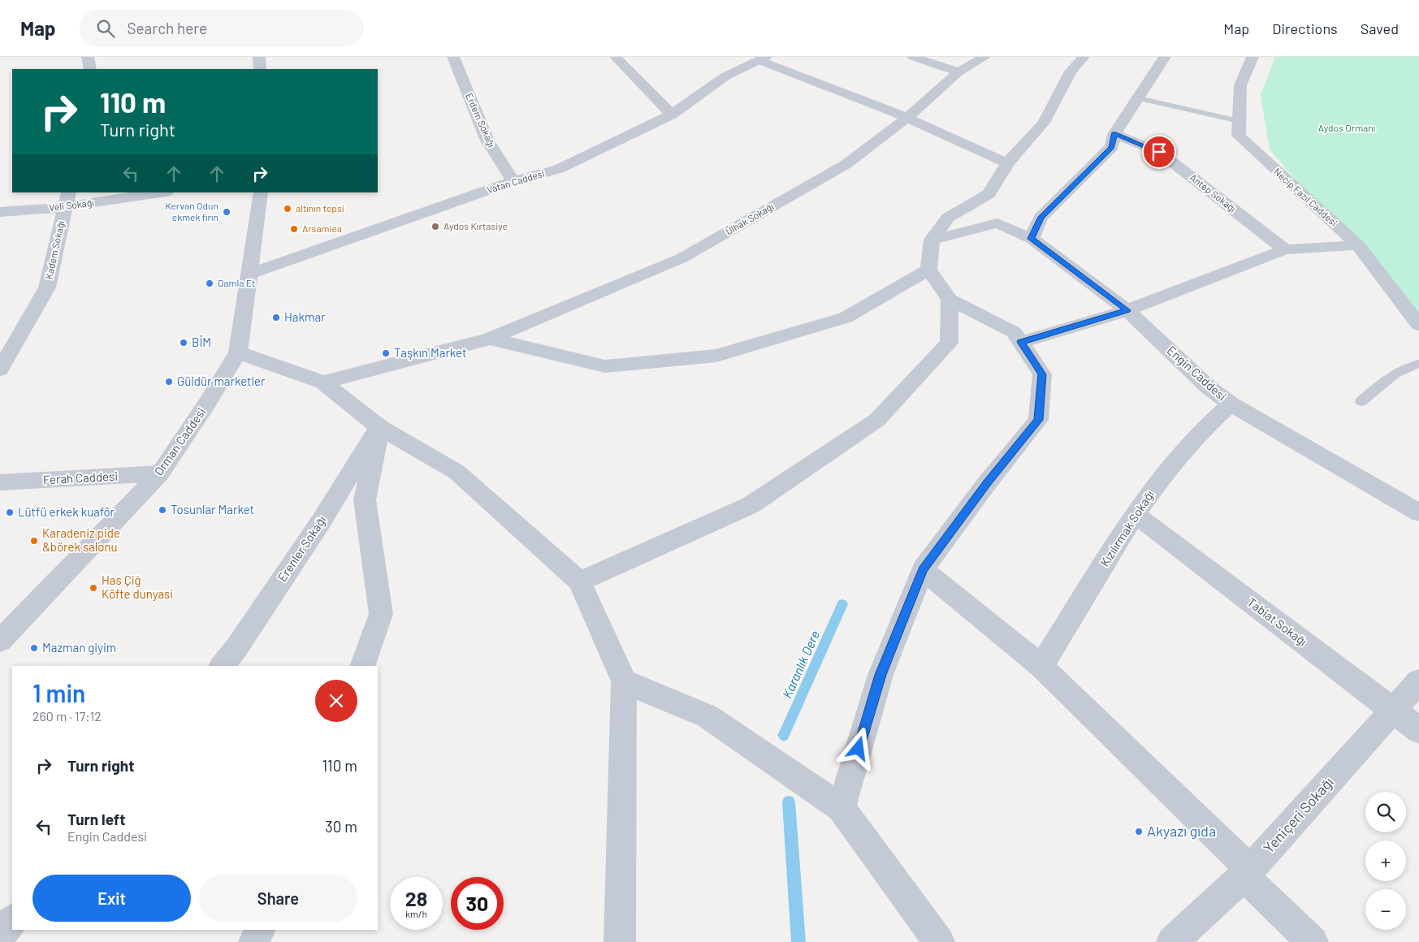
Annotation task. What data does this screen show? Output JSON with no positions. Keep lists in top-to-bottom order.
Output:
{
  "streets": {
    "street": [
      "Erdem Sokağı",
      "Vatan Caddesi",
      "Antep Sokağı",
      "Necip Fazıl Caddesi",
      "Veli Sokağı",
      "Ülhak Sokağı",
      "Kadem Sokağı",
      "Engin Caddesi",
      "Orman Caddesi",
      "Ferah Caddesi",
      "Kızılırmak Sokağı",
      "Erenler Sokağı",
      "Tabiat Sokağı",
      "Yeniçeri Sokağı"
    ]
  },
  "crossings": [
    ["Erdem Sokağı", "Vatan Caddesi"],
    ["Vatan Caddesi", "Orman Caddesi"],
    ["Veli Sokağı", "Kadem Sokağı"],
    ["Engin Caddesi", "Kızılırmak Sokağı"],
    ["Orman Caddesi", "Ferah Caddesi"],
    ["Kızılırmak Sokağı", "Tabiat Sokağı"],
    ["Tabiat Sokağı", "Yeniçeri Sokağı"]
  ],
  "water": ["Karanlık Dere"],
  "parks": ["Aydos Ormanı"],
  "places": [
    "altının tepsi",
    "Kervan Odun ekmek fırın",
    "Aydos Kırtasiye",
    "Arsamiea",
    "Damla Et",
    "Hakmar",
    "BİM",
    "Taşkın Market",
    "Güldür marketler",
    "Tosunlar Market",
    "Lütfü erkek kuaför",
    "Karadeniz pide &börek salonu",
    "Has Çiğ Köfte dunyasi",
    "Mazman giyim",
    "Akyazı gıda"
  ],
  "page": {
    "header": "Map",
    "search": "Search here",
    "nav": ["Map", "Directions", "Saved"],
    "turn": ["110 m", "Turn right"],
    "heading": ["1 min", "260 m · 17:12"],
    "list": [
      {
        "name": "Turn right",
        "value": "110 m"
      },
      {
        "name": "Turn left",
        "note": "Engin Caddesi",
        "value": "30 m"
      }
    ],
    "map_buttons": ["+", "−"],
    "buttons": ["Exit", "Share"],
    "speed": "28 km/h",
    "limit": "30"
  }
}
